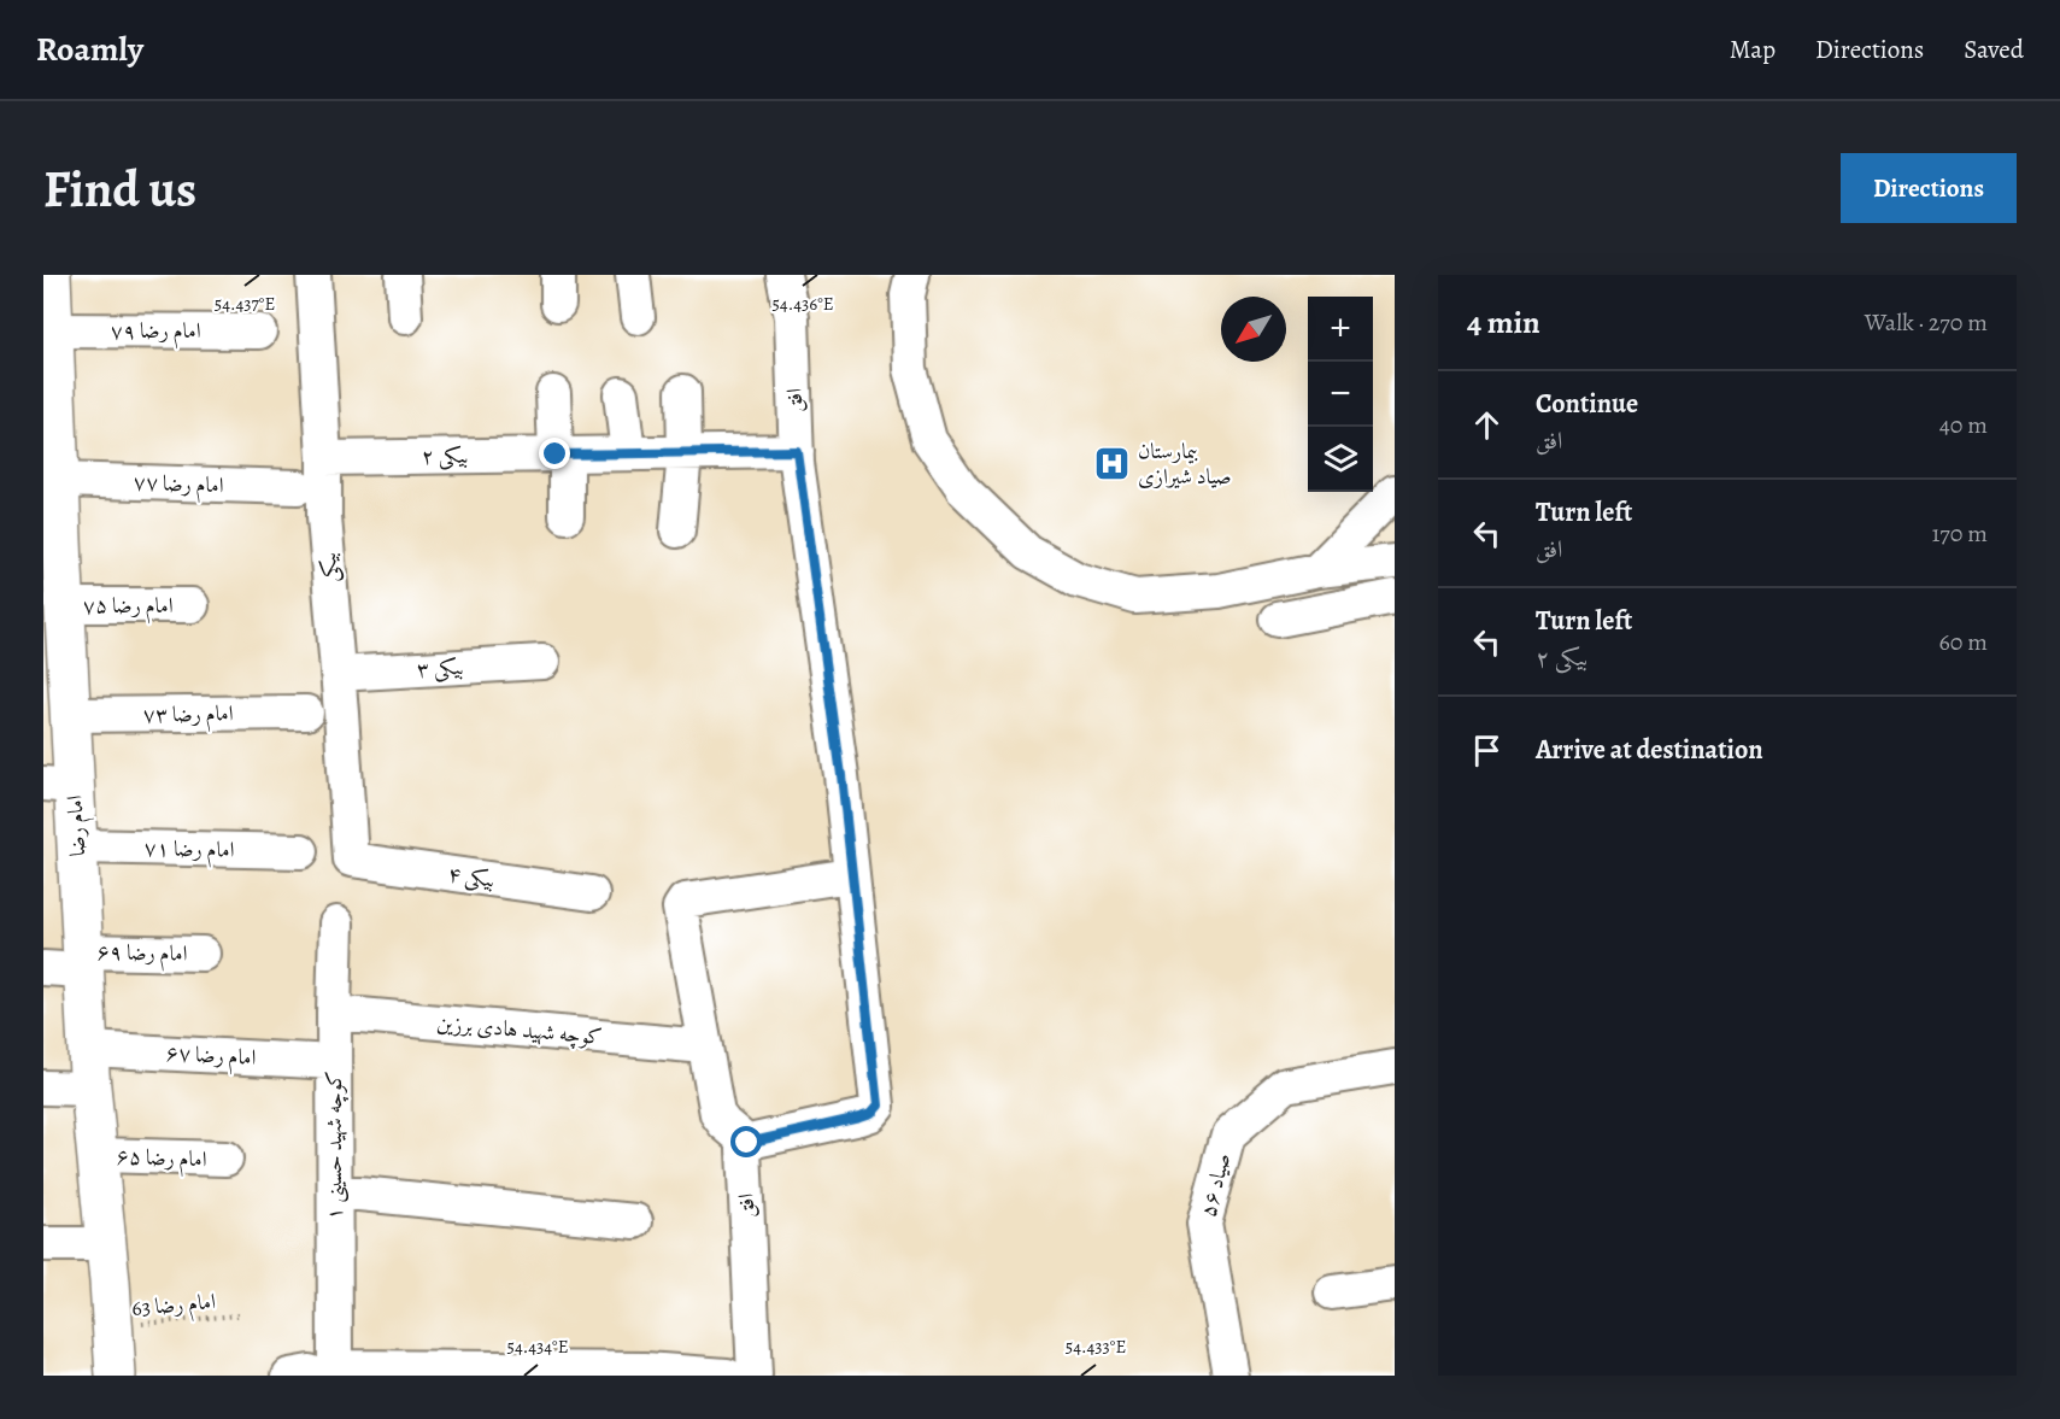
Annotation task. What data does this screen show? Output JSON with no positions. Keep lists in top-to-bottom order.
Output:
{
  "streets": {
    "main road": ["امام رضا"],
    "street": [
      "امام رضا ۷۹",
      "افق",
      "۲ بیکی",
      "امام رضا ۷۷",
      "بیکی",
      "امام رضا ۷۵",
      "۳ بیکی",
      "امام رضا ۷۳",
      "امام رضا ۷۱",
      "۴ بیکی",
      "امام رضا ۶۹",
      "کوچه شهید هادی برزین",
      "امام رضا ۶۷",
      "کوچه شهید حسینی ۱",
      "امام رضا ۶۵",
      "صیاد ۵۶"
    ],
    "path": ["امام رضا 63"]
  },
  "crossings": [
    ["امام رضا ۷۹", "امام رضا"],
    ["افق", "۲ بیکی"],
    ["۲ بیکی", "بیکی"],
    ["امام رضا ۷۷", "امام رضا"],
    ["بیکی", "۳ بیکی"],
    ["بیکی", "۴ بیکی"],
    ["امام رضا ۷۵", "امام رضا"],
    ["امام رضا ۷۳", "امام رضا"],
    ["امام رضا", "امام رضا ۷۱"],
    ["امام رضا", "امام رضا ۶۹"],
    ["امام رضا", "امام رضا ۶۷"],
    ["امام رضا", "امام رضا ۶۵"],
    ["امام رضا", "امام رضا 63"],
    ["کوچه شهید هادی برزین", "کوچه شهید حسینی ۱"],
    ["امام رضا ۶۷", "کوچه شهید حسینی ۱"]
  ],
  "places": {
    "hospital": ["بیمارستان صیاد شیرازی"]
  },
  "north": "bottom left",
  "page": {
    "header": "Roamly",
    "nav": ["Map", "Directions", "Saved"],
    "buttons": "Directions",
    "title": "Find us",
    "heading": ["4 min", "Walk · 270 m"],
    "map_buttons": ["+", "−"],
    "list": [
      ["Continue", "افق", "40 m"],
      ["Turn left", "افق", "170 m"],
      ["Turn left", "۲ بیکی", "60 m"],
      "Arrive at destination"
    ]
  },
  "coordinates": [
    "54.437°E",
    "54.436°E",
    "54.434°E",
    "54.433°E"
  ]
}
